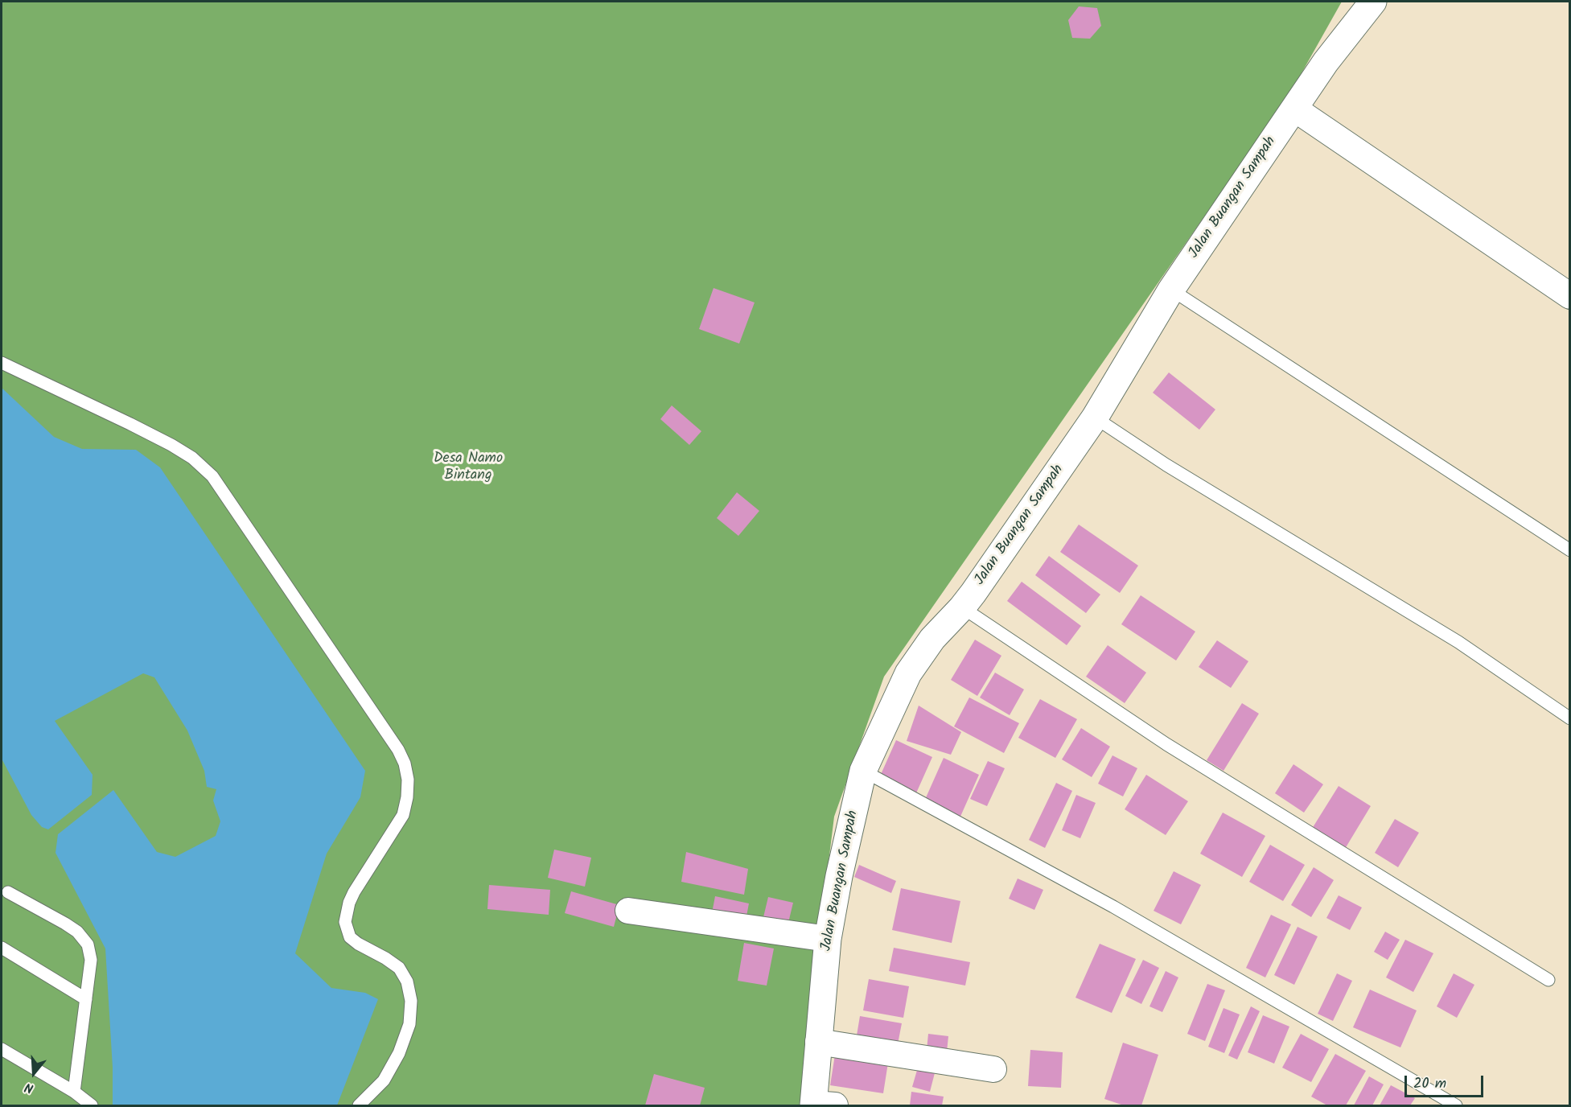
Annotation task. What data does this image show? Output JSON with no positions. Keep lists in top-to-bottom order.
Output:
{
  "streets": {
    "street": ["Jalan Buangan Sampah"]
  },
  "parks": ["Desa Namo Bintang"],
  "scale_bar": "20 m",
  "north": "bottom"
}
